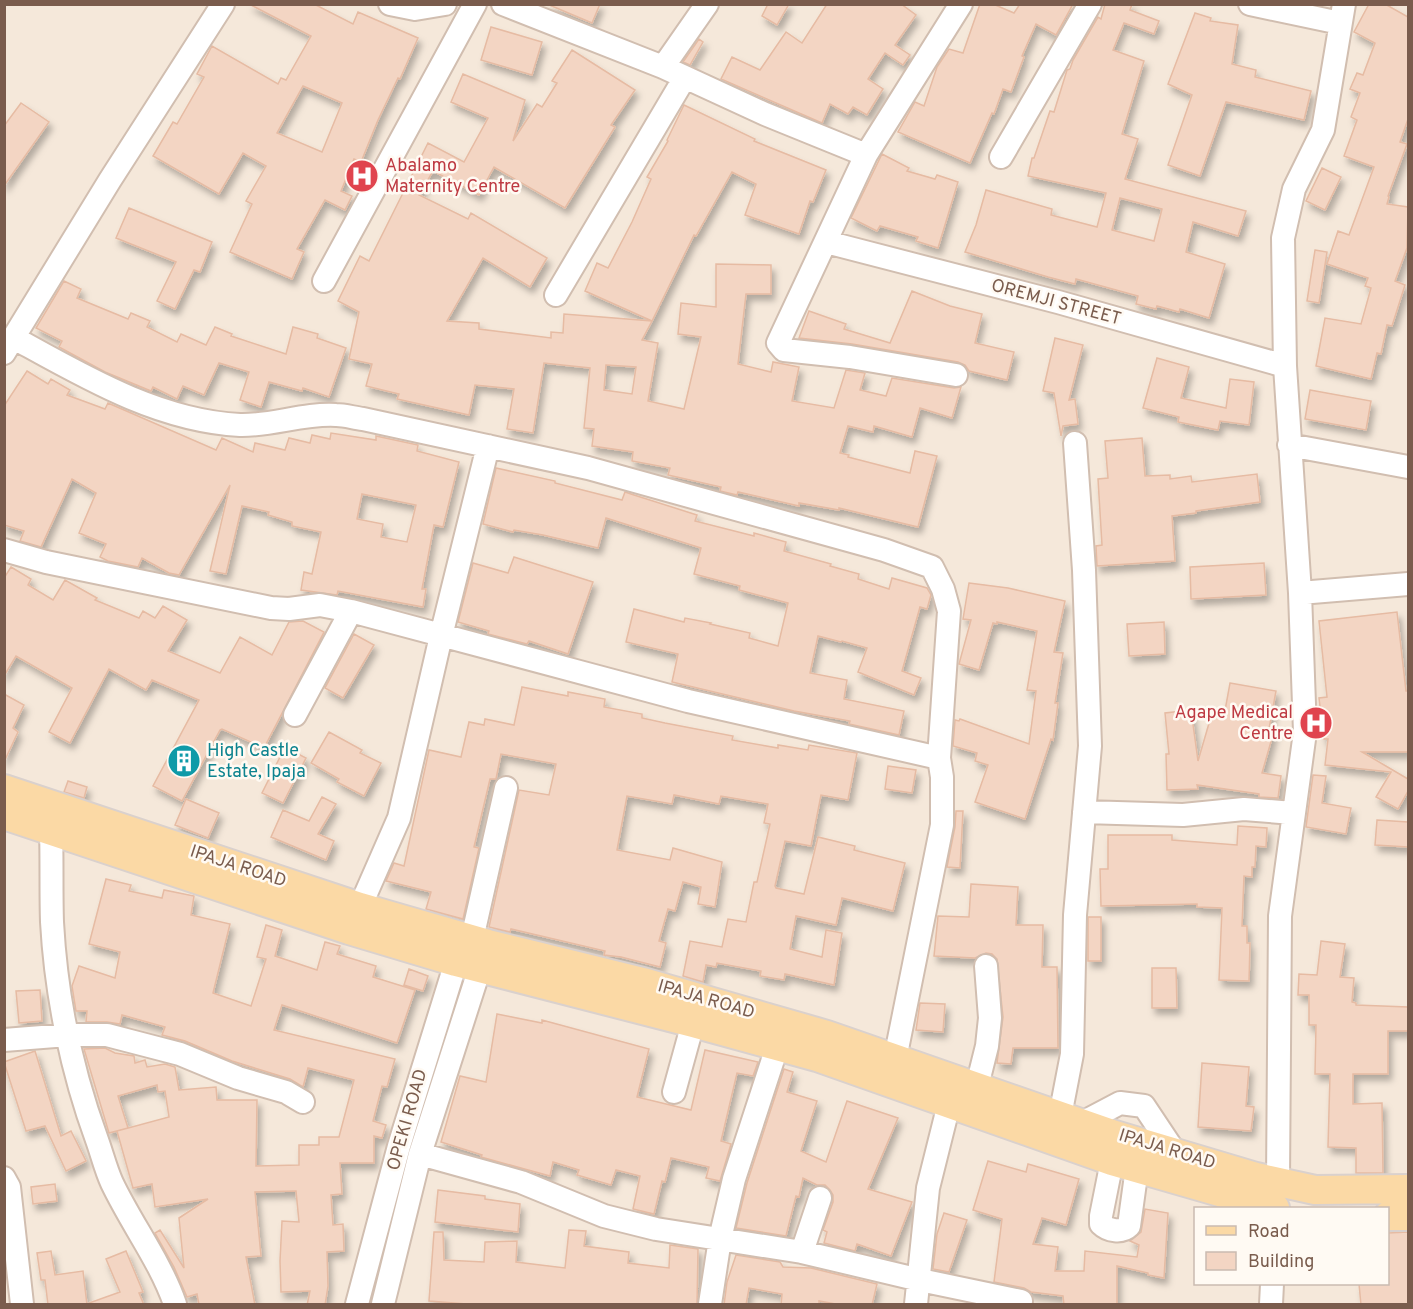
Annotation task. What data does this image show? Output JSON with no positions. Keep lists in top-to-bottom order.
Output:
{
  "streets": {
    "main road": ["IPAJA ROAD"],
    "street": ["OREMJI STREET", "OPEKI ROAD"]
  },
  "crossings": [
    ["IPAJA ROAD", "OPEKI ROAD"]
  ],
  "places": {
    "hospital": ["Abalamo Maternity Centre", "Agape Medical Centre"],
    "building": ["High Castle Estate, Ipaja"]
  },
  "legend": ["Road", "Building"]
}
